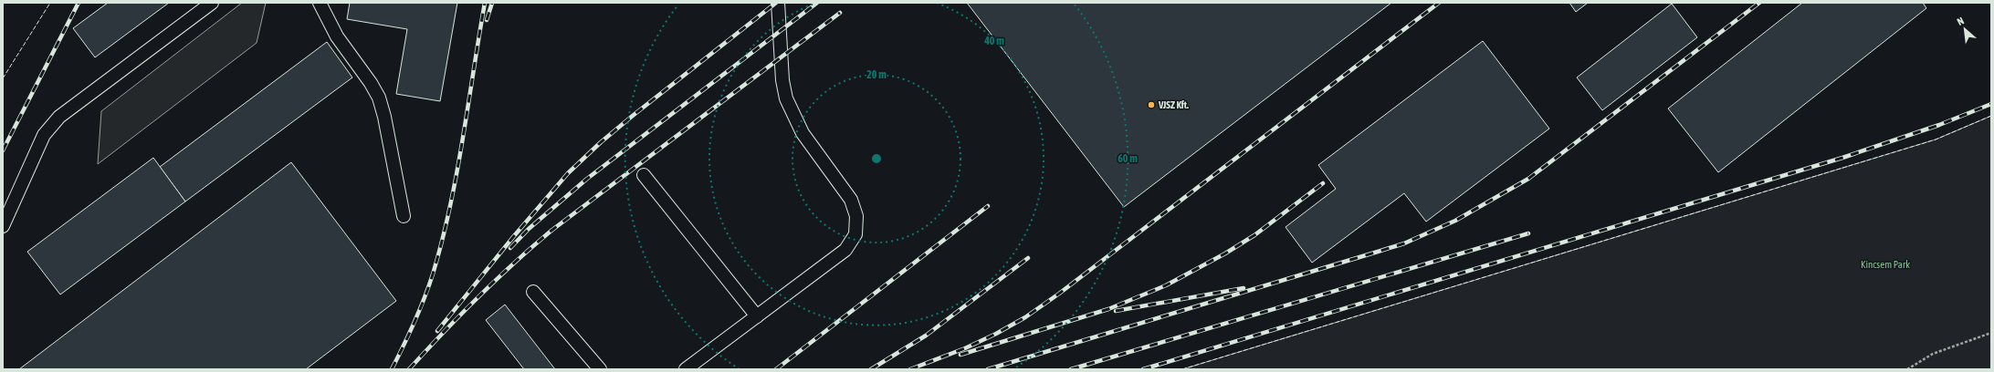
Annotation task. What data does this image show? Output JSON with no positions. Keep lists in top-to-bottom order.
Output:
{
  "parks": ["Kincsem Park"],
  "places": ["VJSZ Kft."],
  "north": "top left",
  "rings": ["40 m", "20 m", "60 m"]
}
